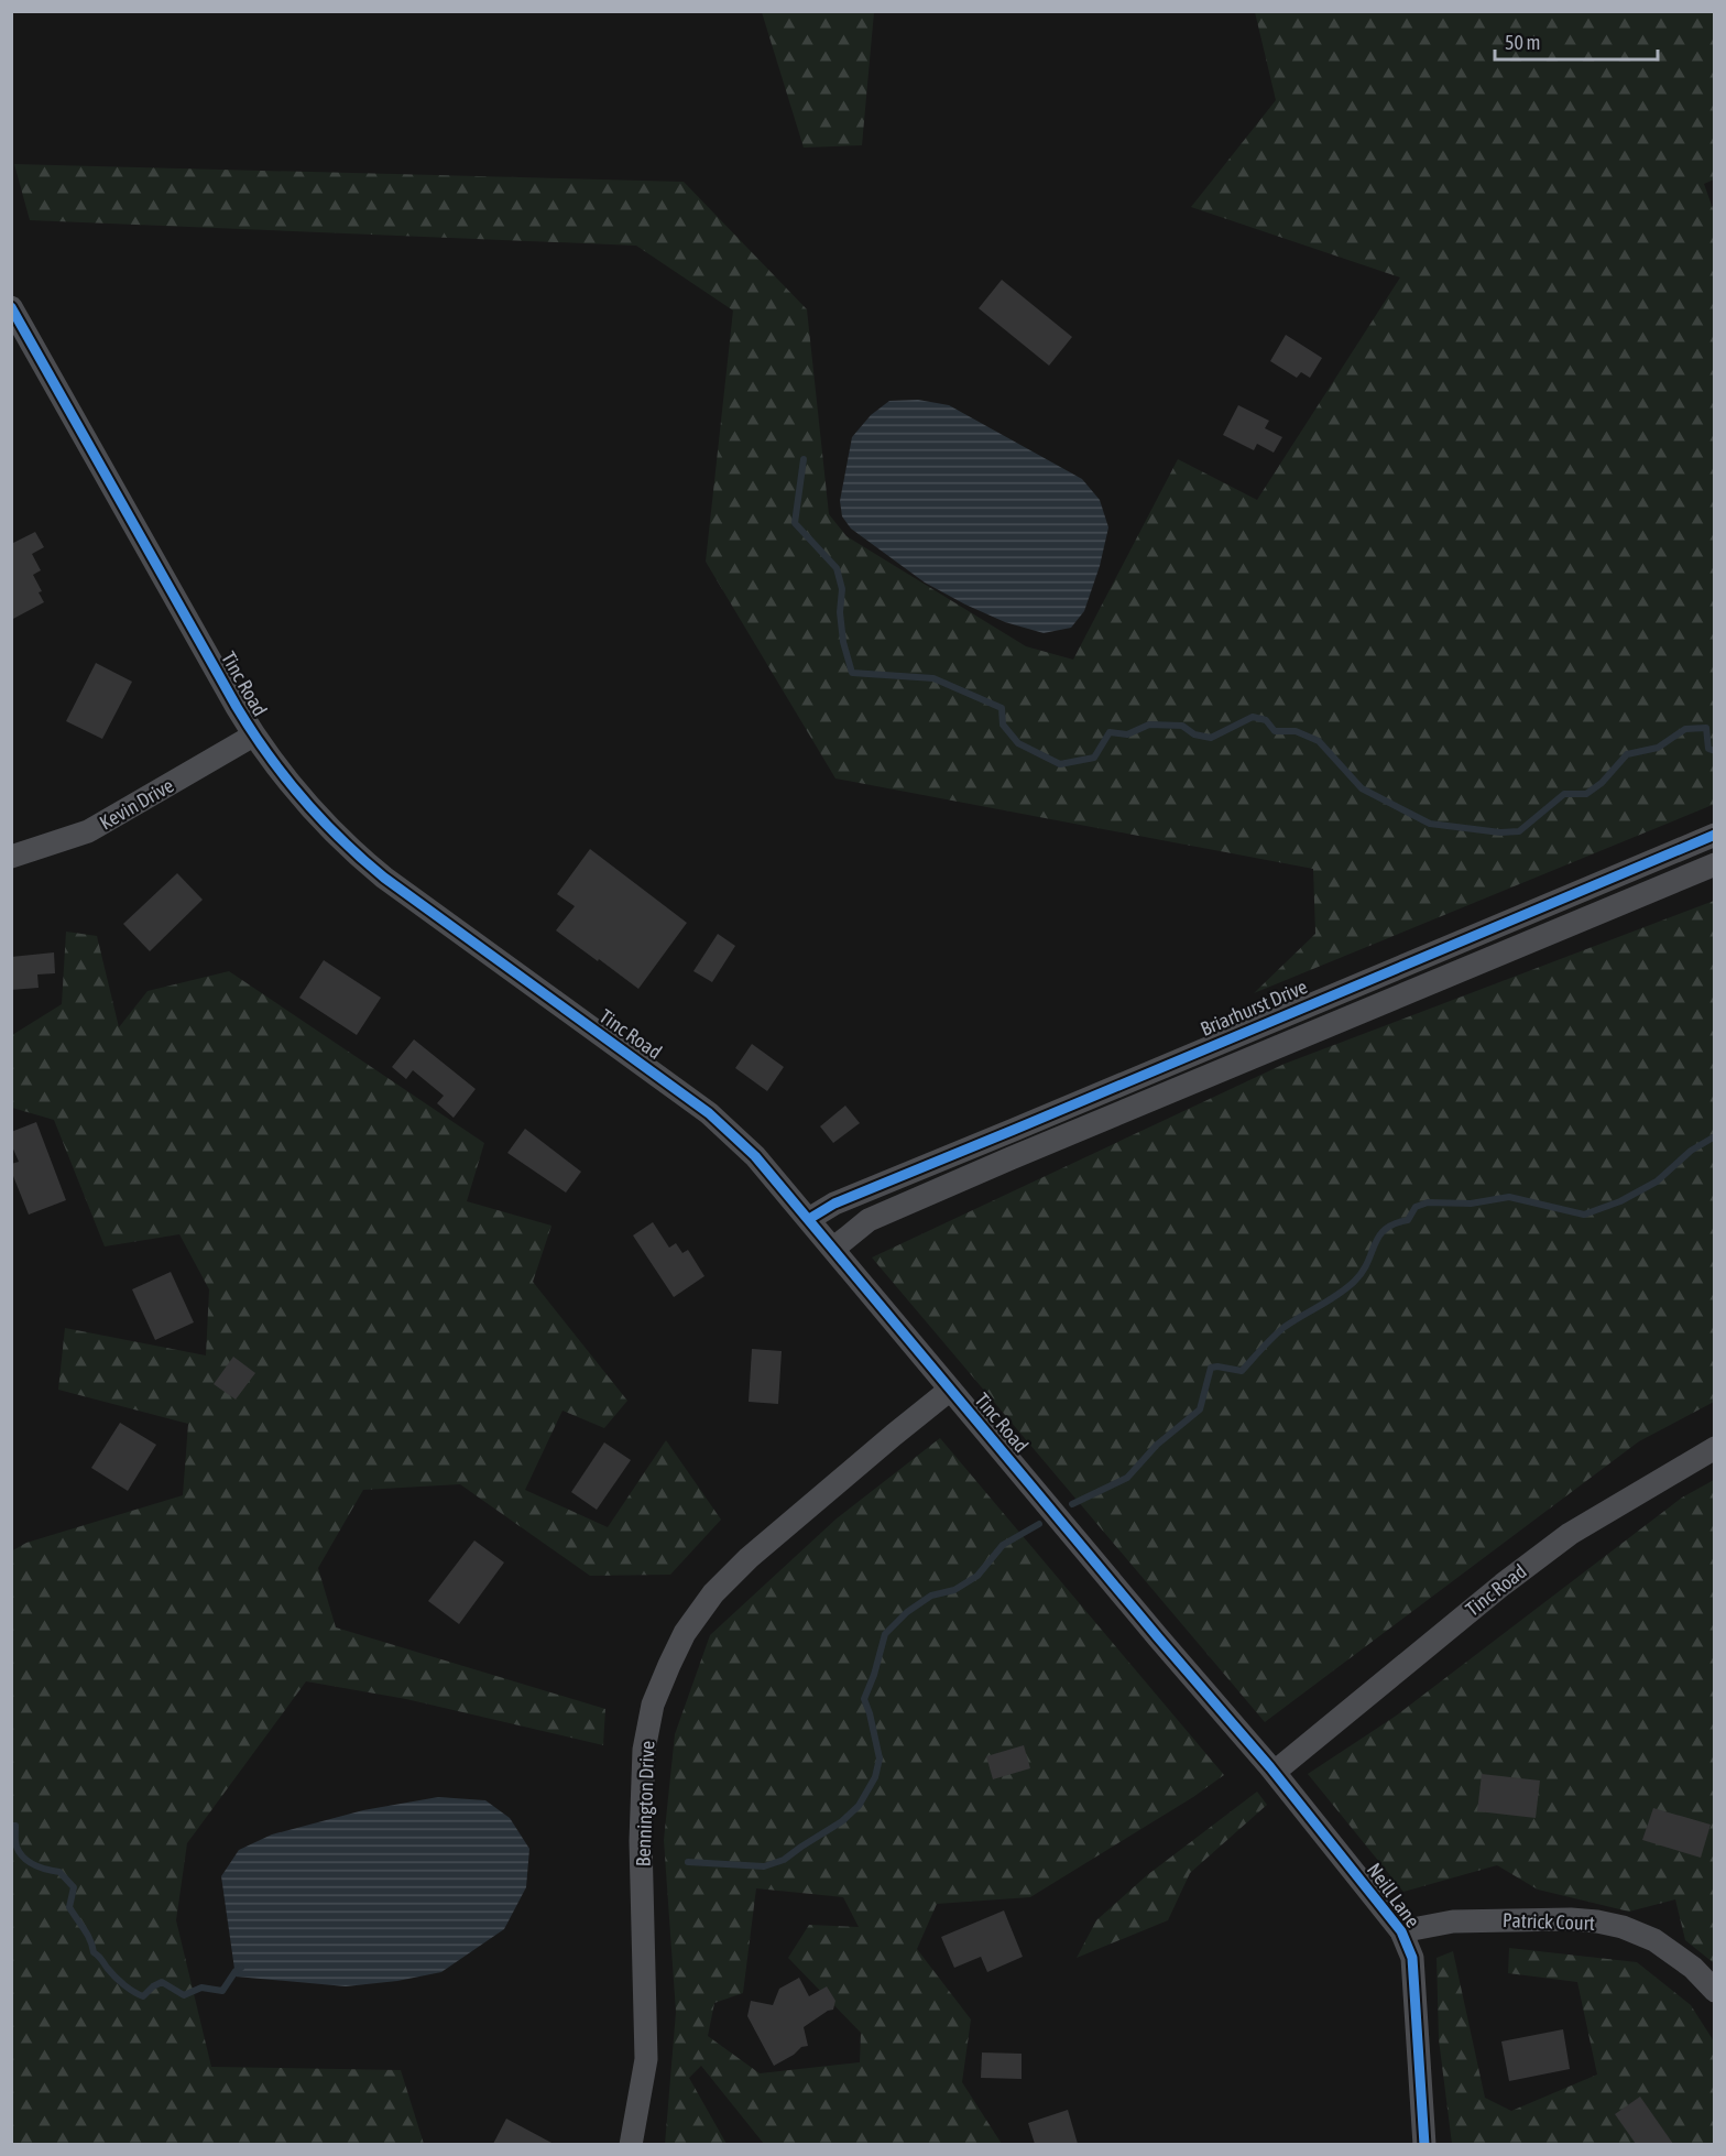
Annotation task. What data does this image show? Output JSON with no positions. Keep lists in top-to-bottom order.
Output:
{
  "streets": {
    "street": [
      "Tinc Road",
      "Kevin Drive",
      "Briarhurst Drive",
      "Bennington Drive",
      "Neill Lane",
      "Patrick Court"
    ]
  },
  "crossings": [
    ["Tinc Road", "Kevin Drive"],
    ["Tinc Road", "Briarhurst Drive"],
    ["Tinc Road", "Bennington Drive"],
    ["Tinc Road", "Neill Lane"],
    ["Neill Lane", "Patrick Court"]
  ],
  "scale_bar": "50 m"
}
